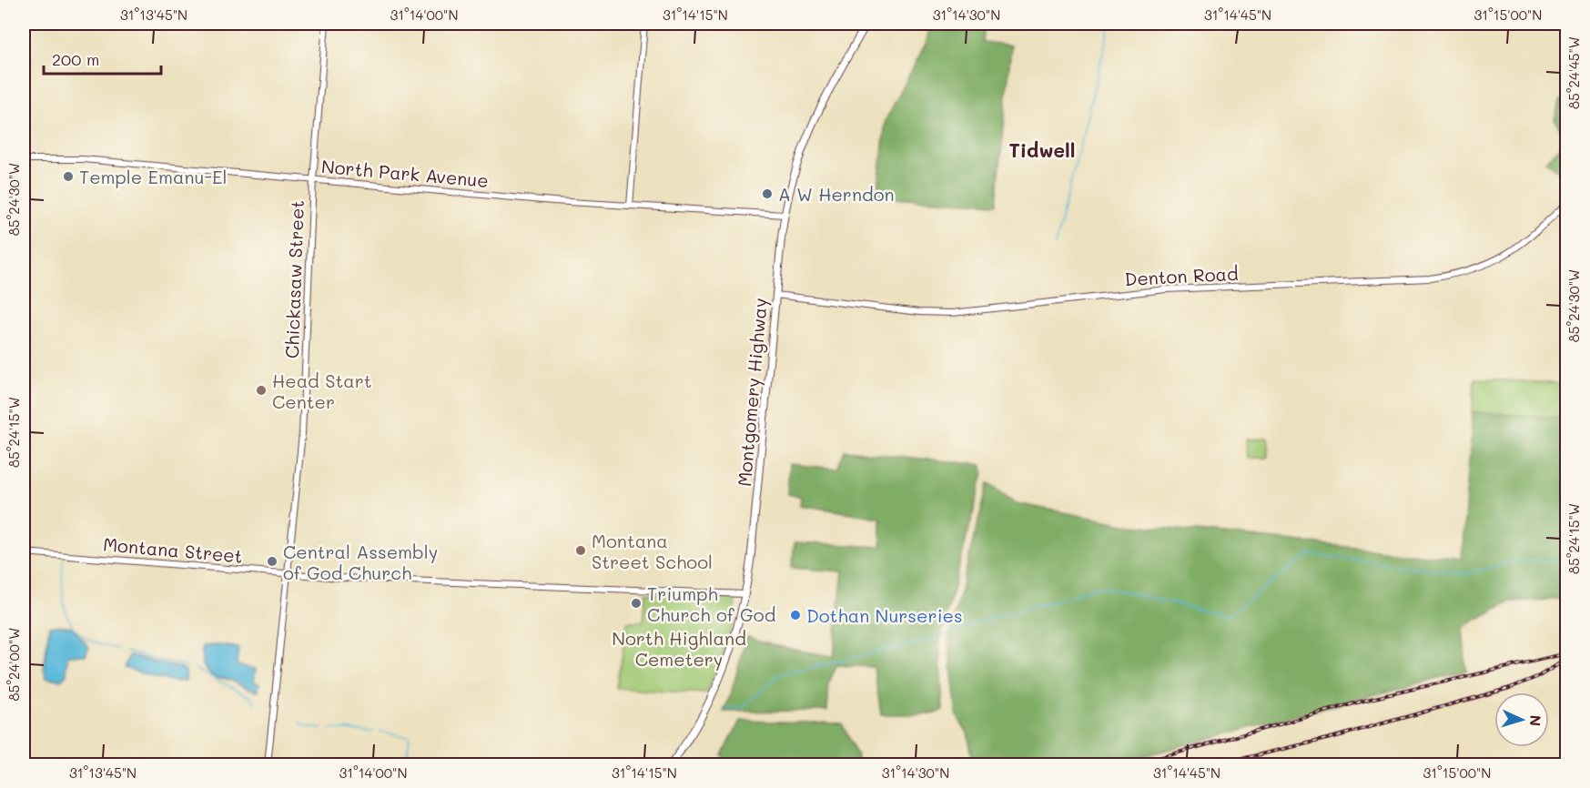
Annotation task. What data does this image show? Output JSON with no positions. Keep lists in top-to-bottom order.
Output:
{
  "streets": {
    "main road": ["Montgomery Highway"],
    "street": [
      "North Park Avenue",
      "Denton Road",
      "Chickasaw Street",
      "Montana Street"
    ]
  },
  "crossings": [
    ["North Park Avenue", "Chickasaw Street"],
    ["North Park Avenue", "Montgomery Highway"],
    ["Denton Road", "Montgomery Highway"],
    ["Chickasaw Street", "Montana Street"],
    ["Montgomery Highway", "Montana Street"]
  ],
  "districts": ["Tidwell"],
  "parks": ["North Highland Cemetery"],
  "places": [
    "Temple Emanu-El",
    "A W Herndon",
    "Head Start Center",
    "Montana Street School",
    "Central Assembly of God Church",
    "Triumph Church of God",
    "Dothan Nurseries"
  ],
  "scale_bar": "200 m",
  "north": "right",
  "coordinates": [
    "31°13'45\"N",
    "31°14'00\"N",
    "31°14'15\"N",
    "31°14'30\"N",
    "31°14'45\"N",
    "31°15'00\"N",
    "85°24'45\"W",
    "85°24'30\"W",
    "85°24'15\"W",
    "85°24'00\"W"
  ]
}
